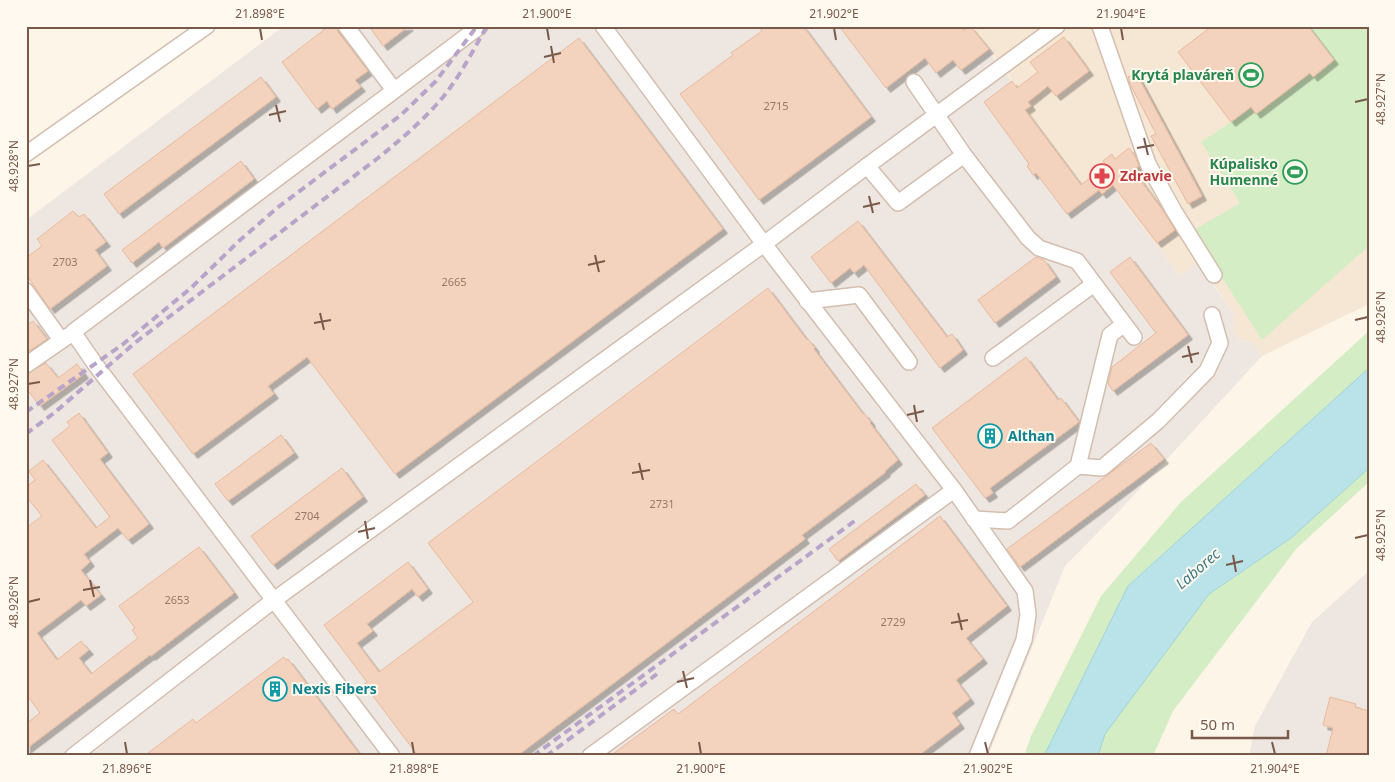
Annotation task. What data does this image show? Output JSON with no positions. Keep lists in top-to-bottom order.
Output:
{
  "water": ["Laborec"],
  "places": {
    "sports": ["Krytá plaváreň", "Kúpalisko Humenné"],
    "pharmacy": ["Zdravie"],
    "building": ["Althan", "Nexis Fibers"]
  },
  "house_numbers": [
    "2715",
    "2703",
    "2665",
    "2731",
    "2704",
    "2653",
    "2729"
  ],
  "scale_bar": "50 m",
  "coordinates": [
    "21.898°E",
    "21.900°E",
    "21.902°E",
    "21.904°E",
    "48.927°N",
    "48.928°N",
    "48.926°N",
    "48.925°N",
    "21.896°E"
  ]
}
